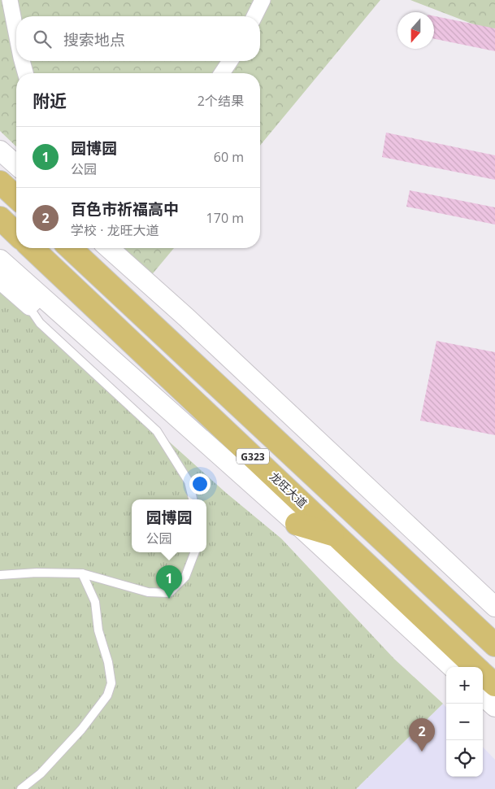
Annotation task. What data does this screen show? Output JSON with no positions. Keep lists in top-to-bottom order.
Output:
{
  "streets": {
    "highway": ["G323", "龙旺大道"]
  },
  "north": "bottom",
  "page": {
    "search": "搜索地点",
    "heading": ["附近", "2个结果"],
    "list": [
      {
        "mark": "1",
        "name": "园博园",
        "note": "公园",
        "value": "60 m"
      },
      {
        "mark": "2",
        "name": "百色市祈福高中",
        "note": "学校 · 龙旺大道",
        "value": "170 m"
      }
    ],
    "popup": ["园博园", "公园"],
    "pins": ["1", "2"],
    "map_buttons": ["+", "−"]
  }
}
